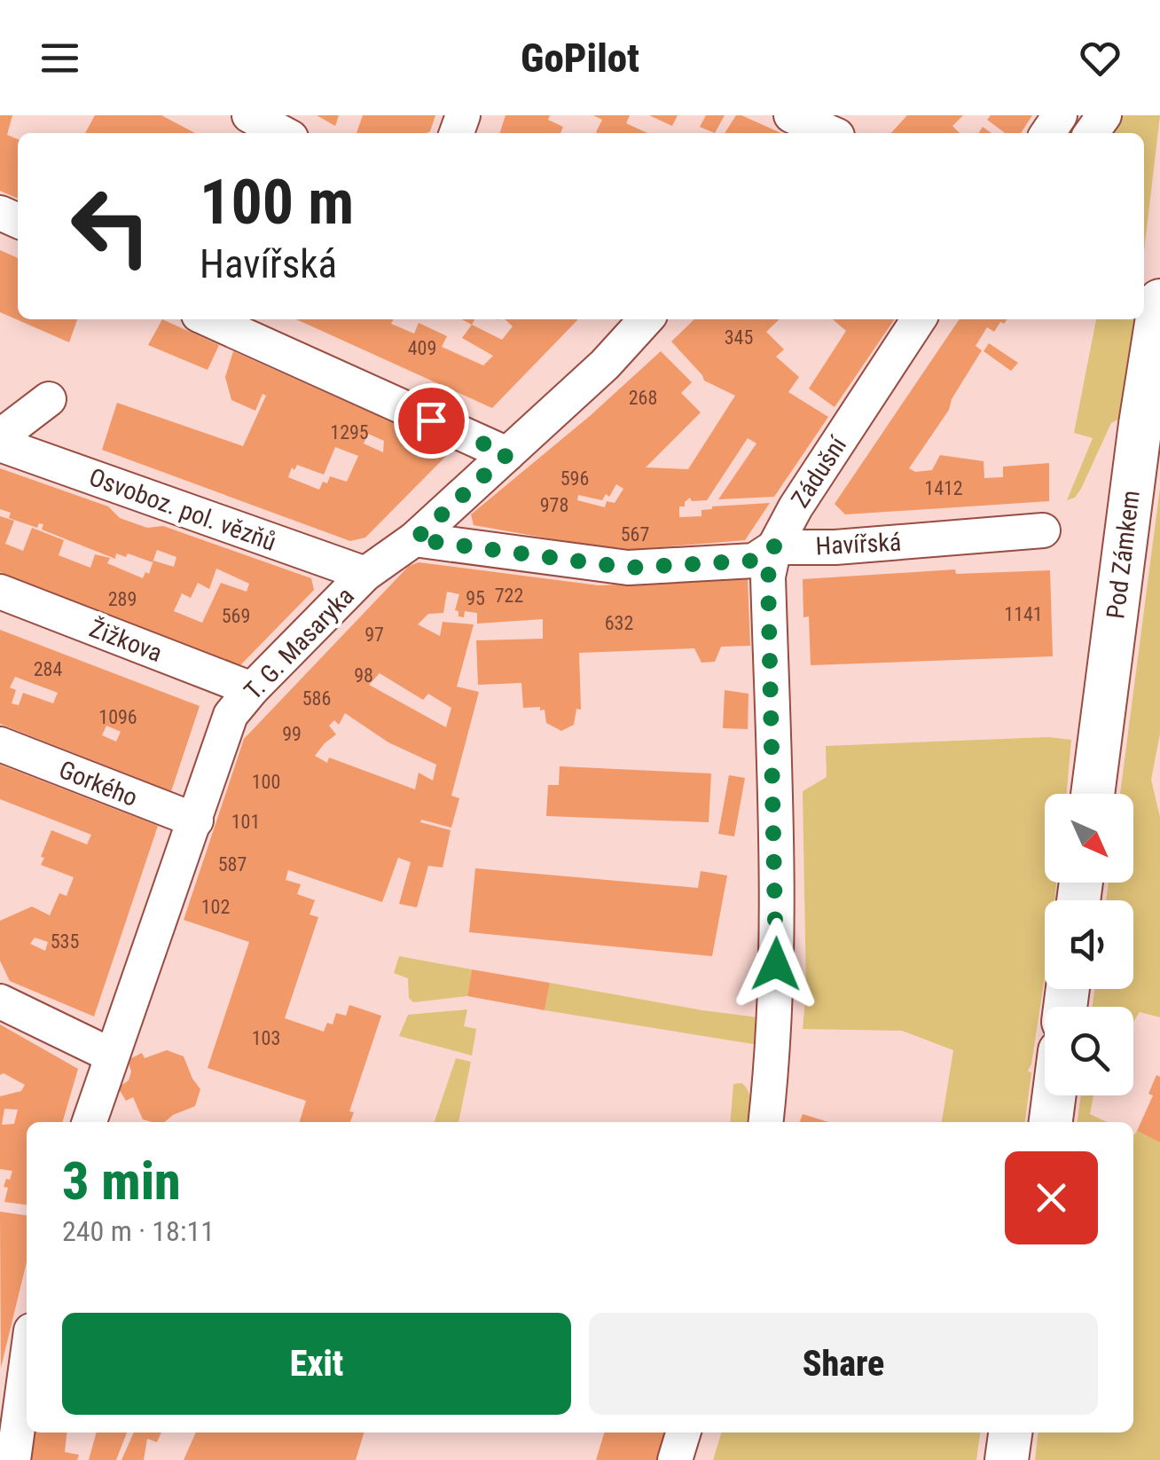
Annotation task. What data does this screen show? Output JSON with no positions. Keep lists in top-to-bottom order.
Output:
{
  "streets": {
    "main road": ["Pod Zámkem"],
    "street": [
      "Zádušní",
      "Osvoboz. pol. vězňů",
      "Havířská",
      "Žižkova",
      "T. G. Masaryka",
      "Gorkého"
    ]
  },
  "crossings": [
    ["Zádušní", "Havířská"],
    ["Osvoboz. pol. vězňů", "T. G. Masaryka"],
    ["Havířská", "T. G. Masaryka"],
    ["Žižkova", "T. G. Masaryka"],
    ["T. G. Masaryka", "Gorkého"]
  ],
  "house_numbers": [
    "345",
    "409",
    "268",
    "1295",
    "596",
    "1412",
    "978",
    "567",
    "722",
    "95",
    "289",
    "1141",
    "569",
    "632",
    "97",
    "284",
    "98",
    "586",
    "1096",
    "99",
    "100",
    "101",
    "587",
    "102",
    "535",
    "103"
  ],
  "north": "bottom right",
  "page": {
    "header": "GoPilot",
    "turn": ["100 m", "Havířská"],
    "heading": ["3 min", "240 m · 18:11"],
    "buttons": ["Exit", "Share"]
  }
}
